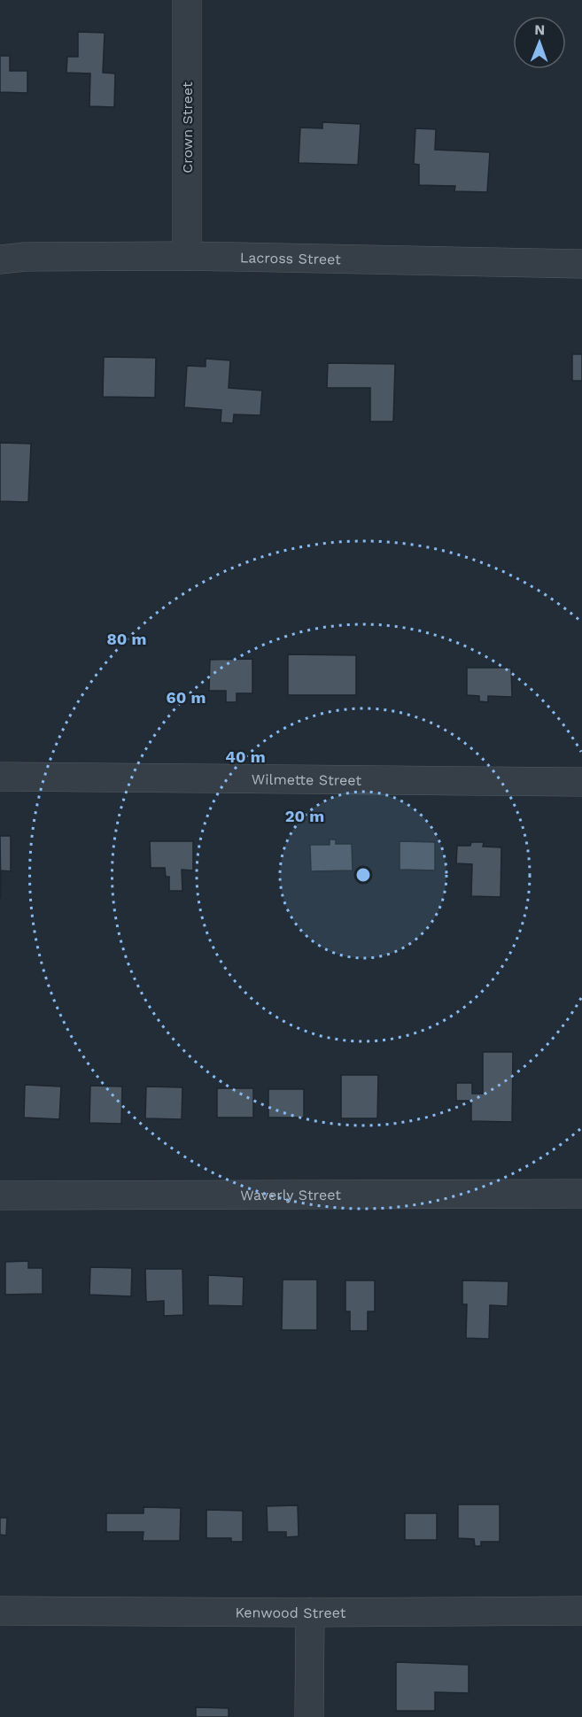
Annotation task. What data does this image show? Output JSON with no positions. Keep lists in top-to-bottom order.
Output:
{
  "streets": {
    "street": [
      "Crown Street",
      "Lacross Street",
      "Wilmette Street",
      "Waverly Street",
      "Kenwood Street"
    ]
  },
  "crossings": [
    ["Crown Street", "Lacross Street"]
  ],
  "north": "top",
  "rings": [
    "80 m",
    "60 m",
    "40 m",
    "20 m"
  ]
}
